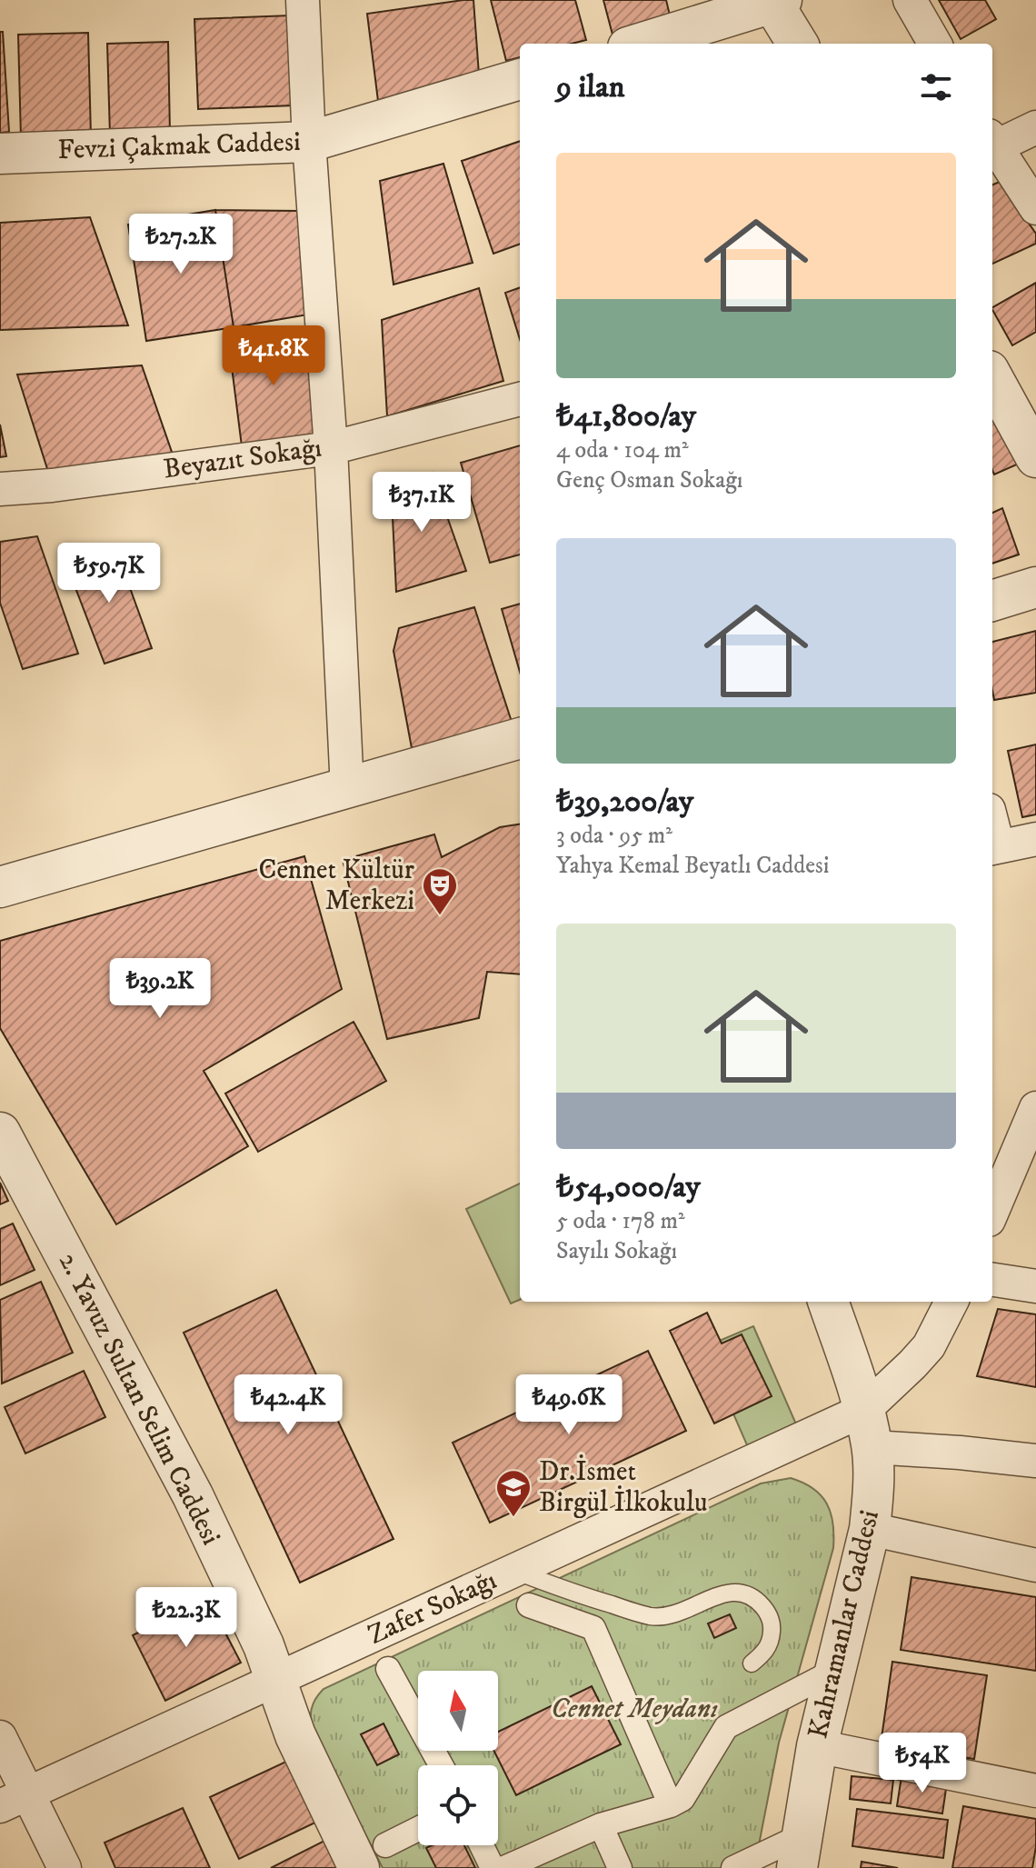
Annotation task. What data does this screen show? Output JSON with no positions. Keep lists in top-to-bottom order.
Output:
{
  "streets": {
    "street": [
      "Fevzi Çakmak Caddesi",
      "Beyazıt Sokağı",
      "2. Yavuz Sultan Selim Caddesi",
      "Zafer Sokağı",
      "Kahramanlar Caddesi"
    ]
  },
  "crossings": [
    ["2. Yavuz Sultan Selim Caddesi", "Zafer Sokağı"],
    ["Zafer Sokağı", "Kahramanlar Caddesi"]
  ],
  "parks": ["Cennet Meydanı"],
  "places": {
    "theatre": ["Cennet Kültür Merkezi"],
    "school or university": ["Dr.İsmet Birgül İlkokulu"]
  },
  "north": "top",
  "page": {
    "heading": "9 ilan",
    "list": [
      {
        "name": "₺41,800/ay",
        "note": "4 oda · 104 m² · Genç Osman Sokağı"
      },
      {
        "name": "₺39,200/ay",
        "note": "3 oda · 95 m² · Yahya Kemal Beyatlı Caddesi"
      },
      {
        "name": "₺54,000/ay",
        "note": "5 oda · 178 m² · Sayılı Sokağı"
      }
    ],
    "price": [
      "₺27.2K",
      "₺41.8K",
      "₺37.1K",
      "₺59.7K",
      "₺39.2K",
      "₺42.4K",
      "₺49.6K",
      "₺22.3K",
      "₺54K"
    ]
  }
}
